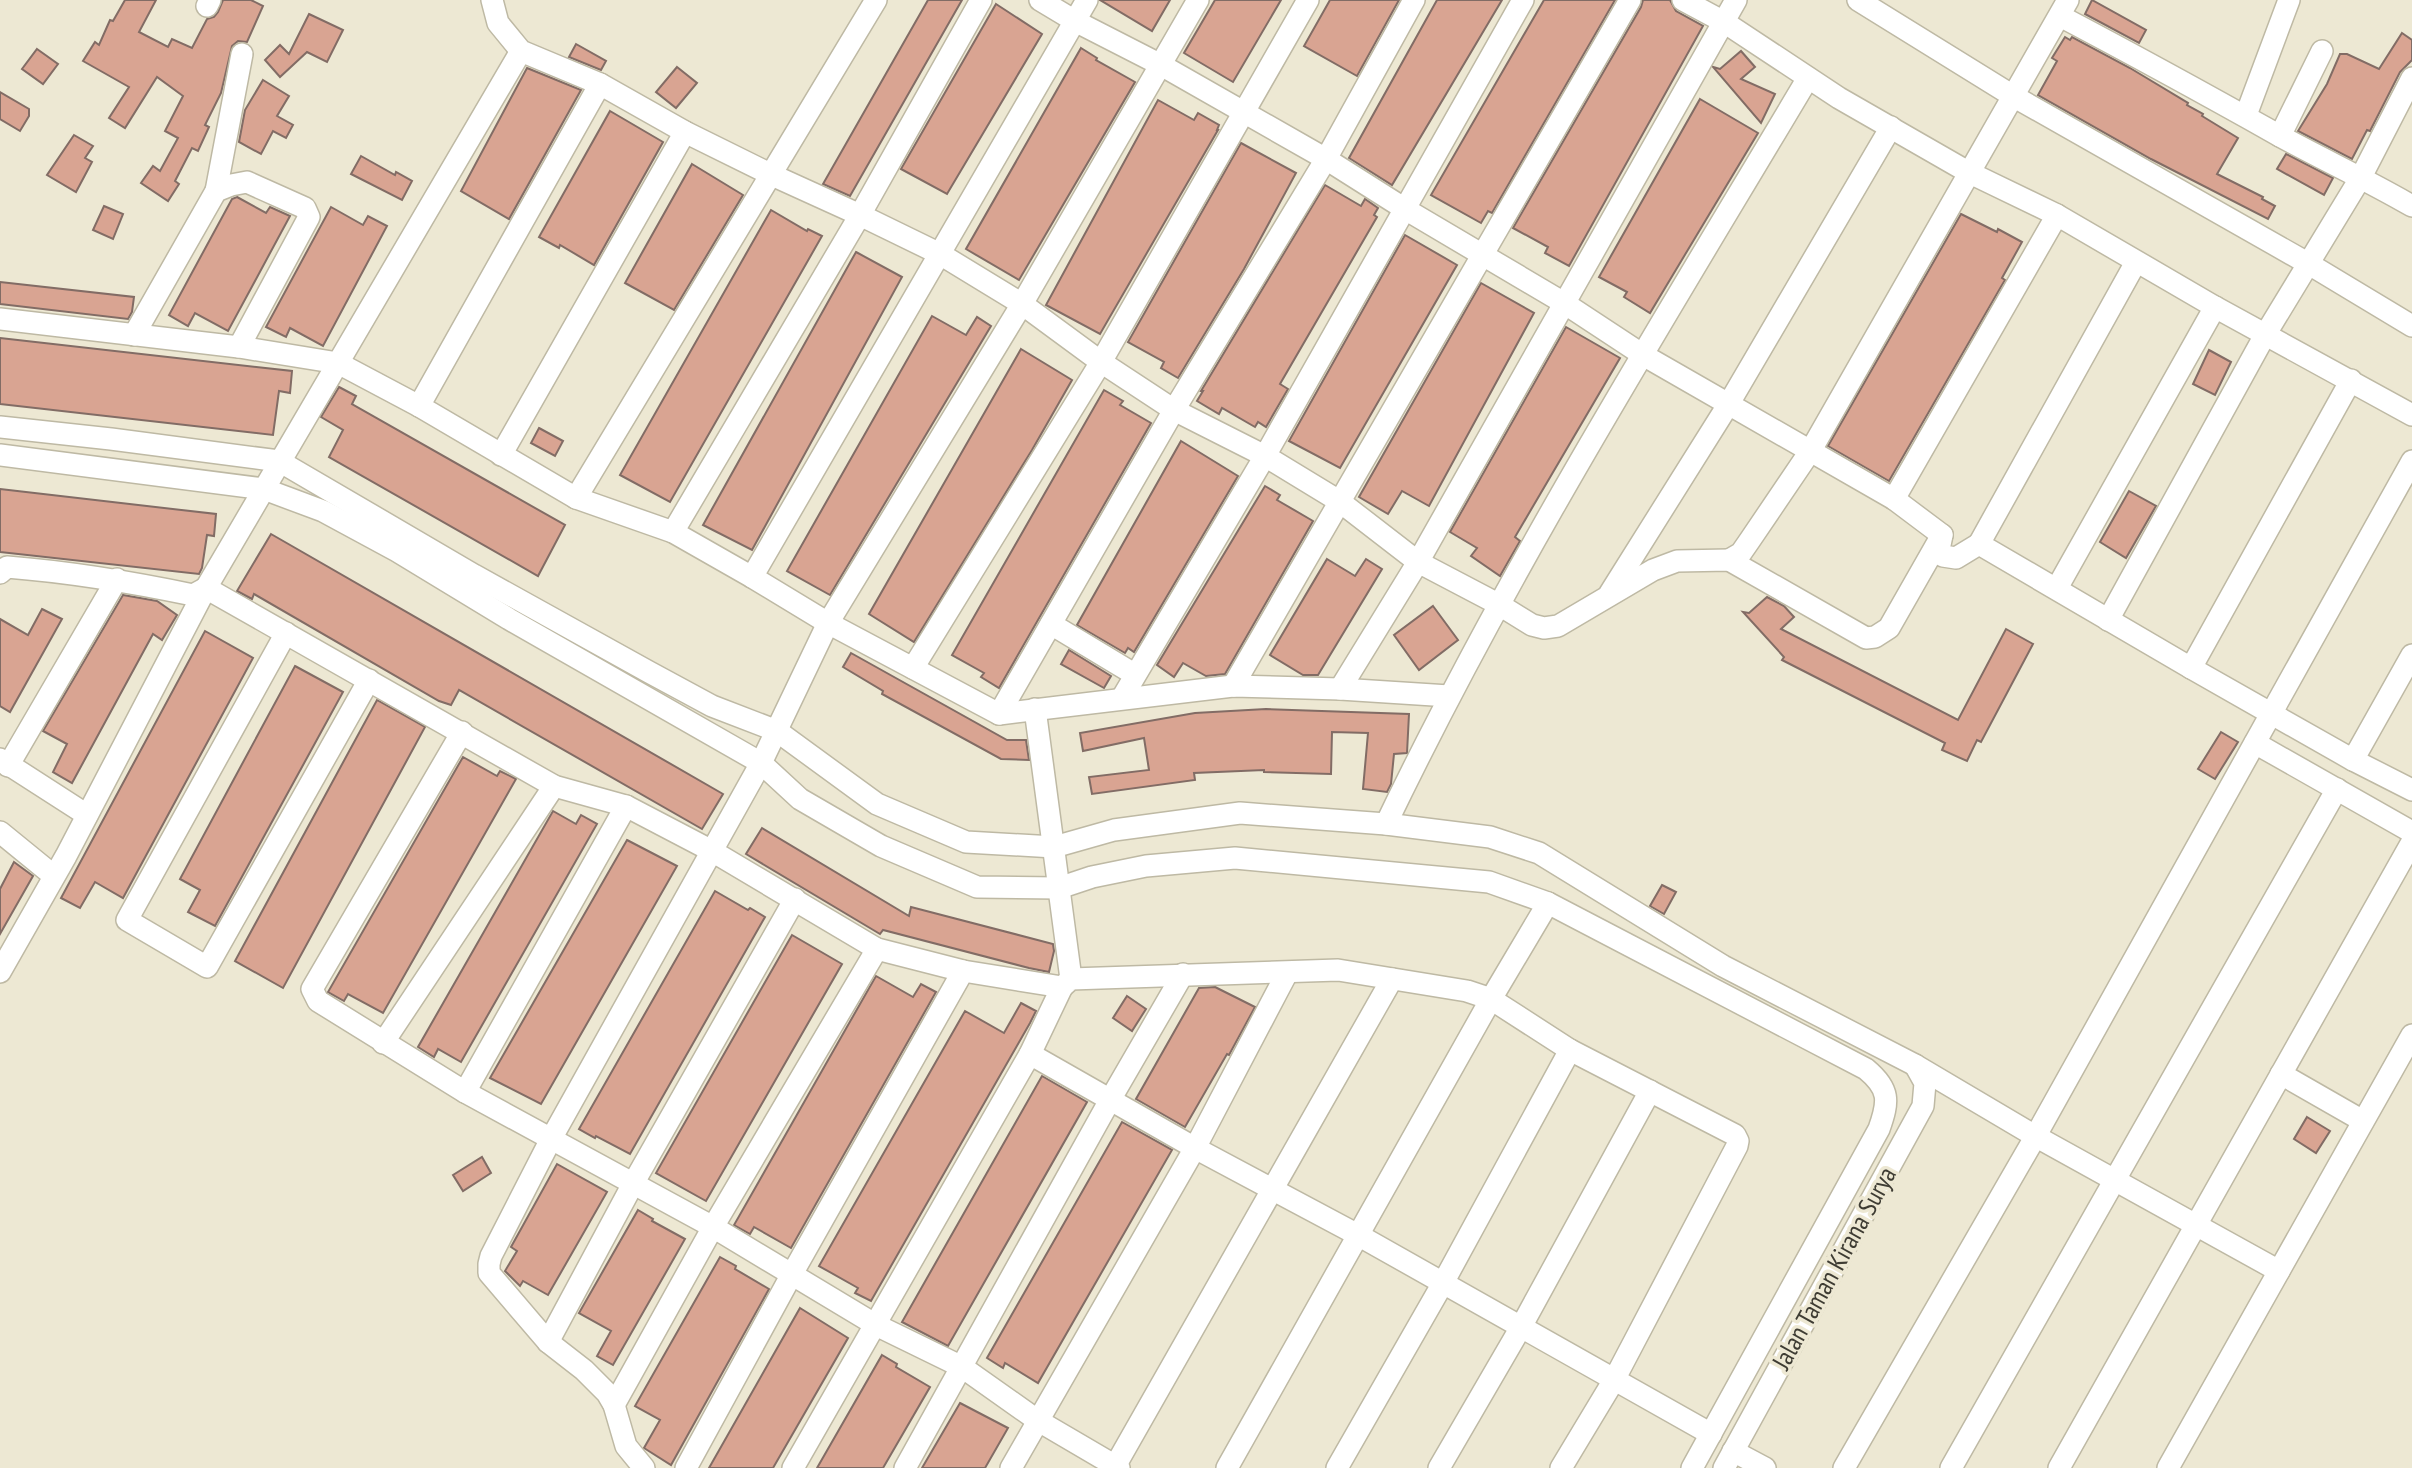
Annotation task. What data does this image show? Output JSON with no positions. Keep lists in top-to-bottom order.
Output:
{
  "streets": {
    "street": ["Jalan Taman Kirana Surya"]
  }
}
